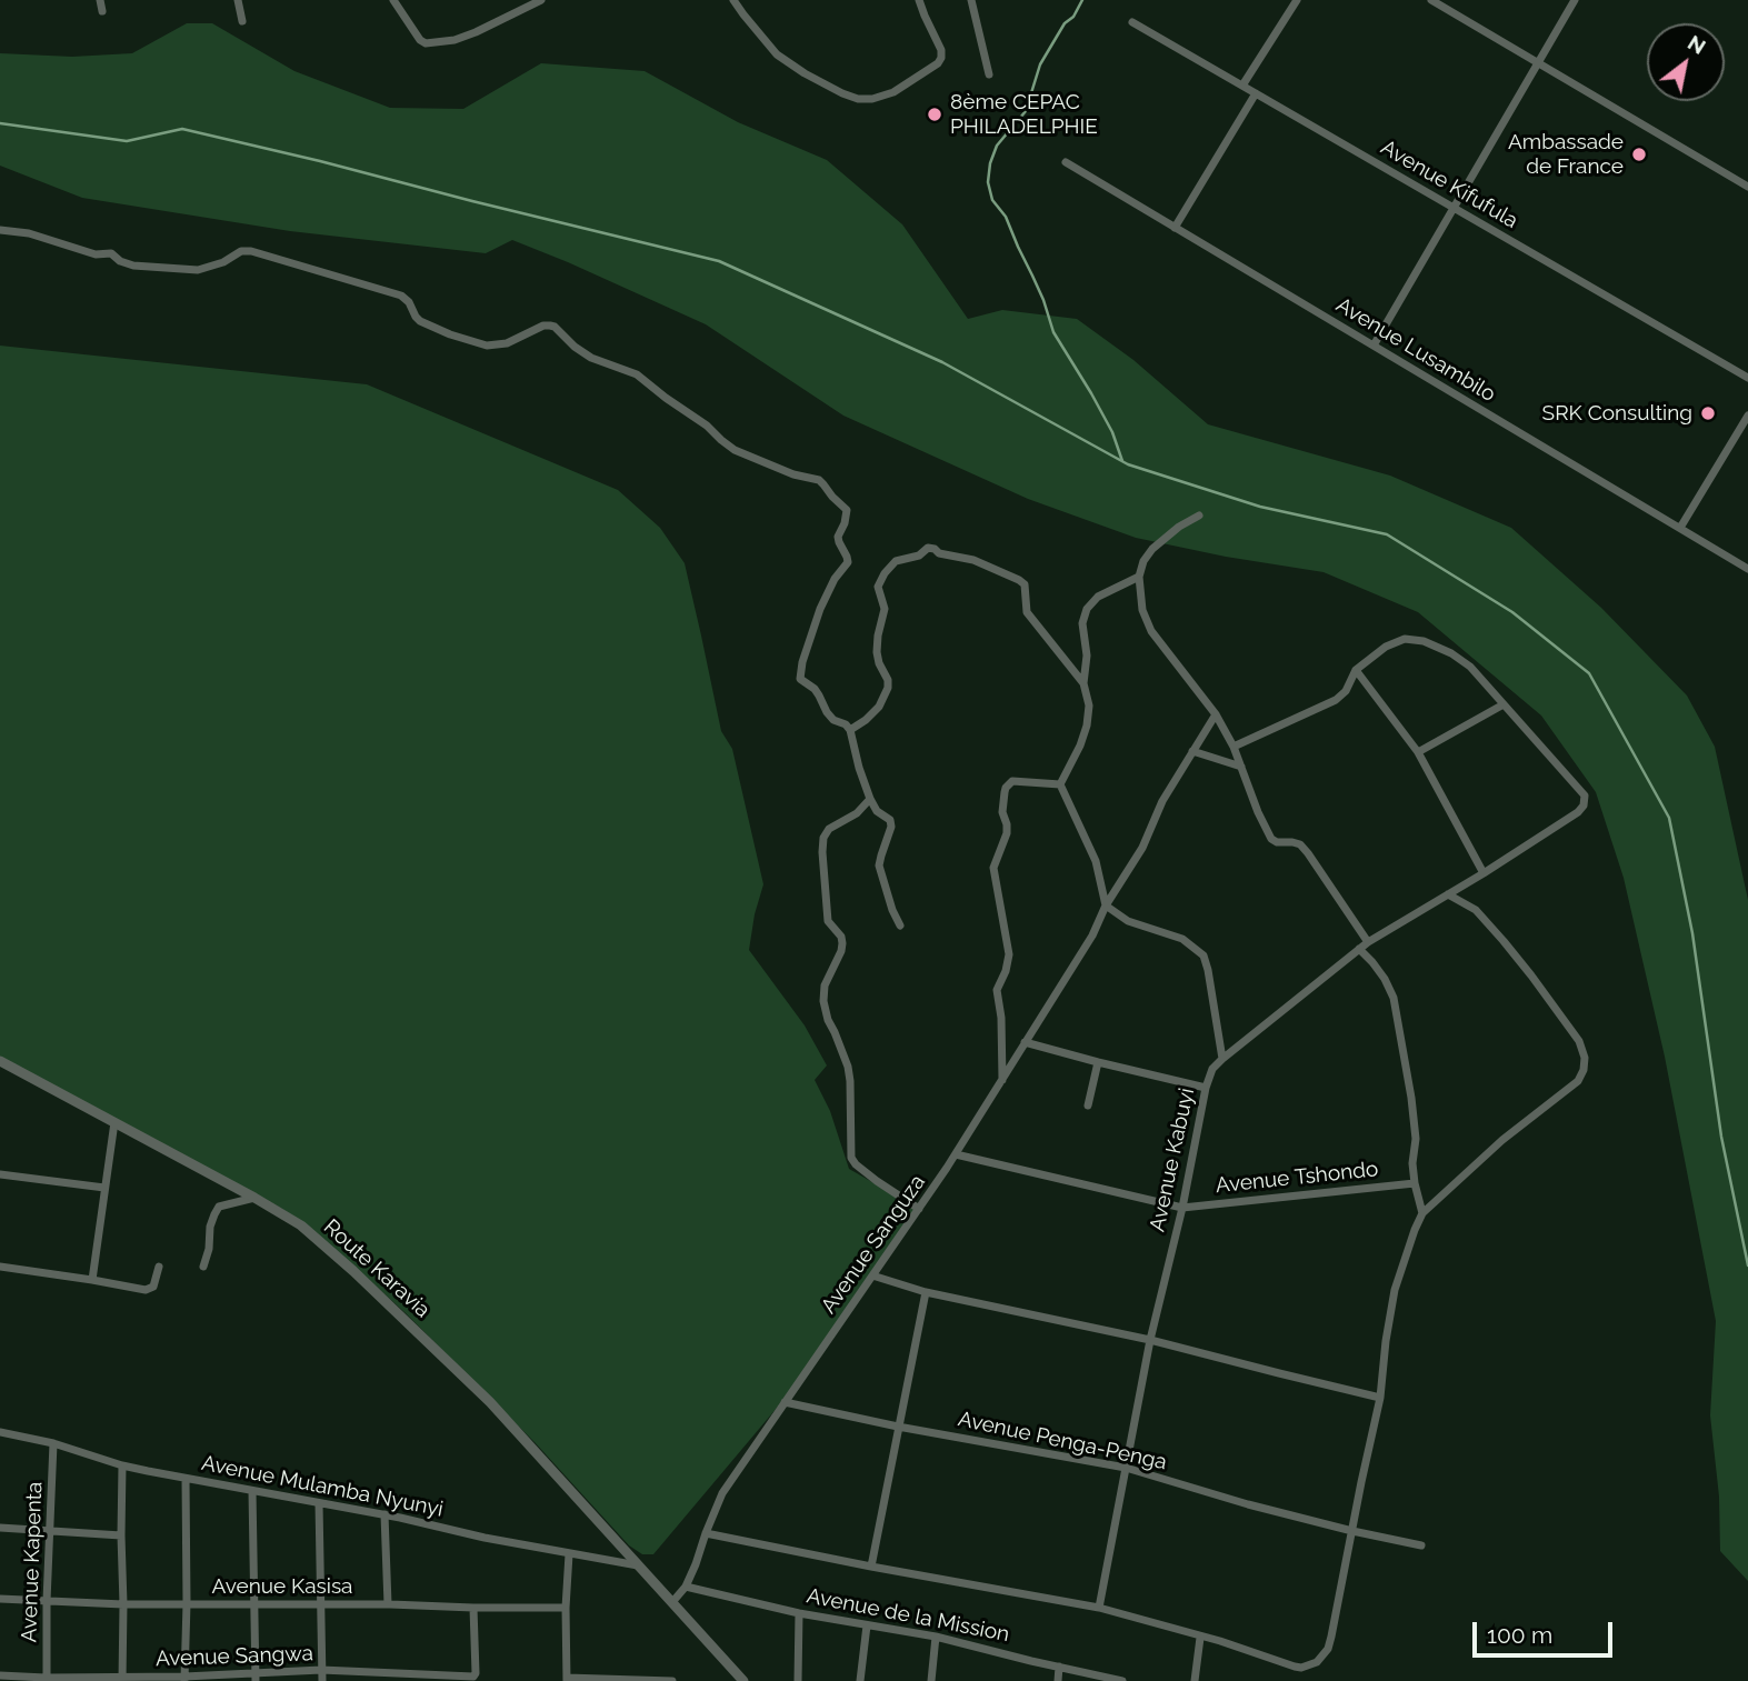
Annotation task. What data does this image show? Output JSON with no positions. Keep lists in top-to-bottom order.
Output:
{
  "streets": {
    "street": [
      "Avenue Kifufula",
      "Avenue Lusambilo",
      "Avenue Kabuyi",
      "Avenue Tshondo",
      "Avenue Sanguza",
      "Route Karavia",
      "Avenue Penga-Penga",
      "Avenue Mulamba Nyunyi",
      "Avenue Kapenta",
      "Avenue Kasisa",
      "Avenue de la Mission",
      "Avenue Sangwa"
    ]
  },
  "crossings": [
    ["Avenue Kabuyi", "Avenue Tshondo"],
    ["Avenue Kabuyi", "Avenue Penga-Penga"],
    ["Avenue Tshondo", "Avenue Sanguza"],
    ["Avenue Sanguza", "Route Karavia"],
    ["Avenue Sanguza", "Avenue Penga-Penga"],
    ["Avenue Sanguza", "Avenue de la Mission"],
    ["Route Karavia", "Avenue Mulamba Nyunyi"],
    ["Avenue Mulamba Nyunyi", "Avenue Kapenta"],
    ["Avenue Kapenta", "Avenue Kasisa"],
    ["Avenue Kapenta", "Avenue Sangwa"],
    ["Avenue Kasisa", "Avenue Sangwa"]
  ],
  "places": ["8ème CEPAC PHILADELPHIE", "Ambassade de France", "SRK Consulting"],
  "scale_bar": "100 m",
  "north": "top right"
}
